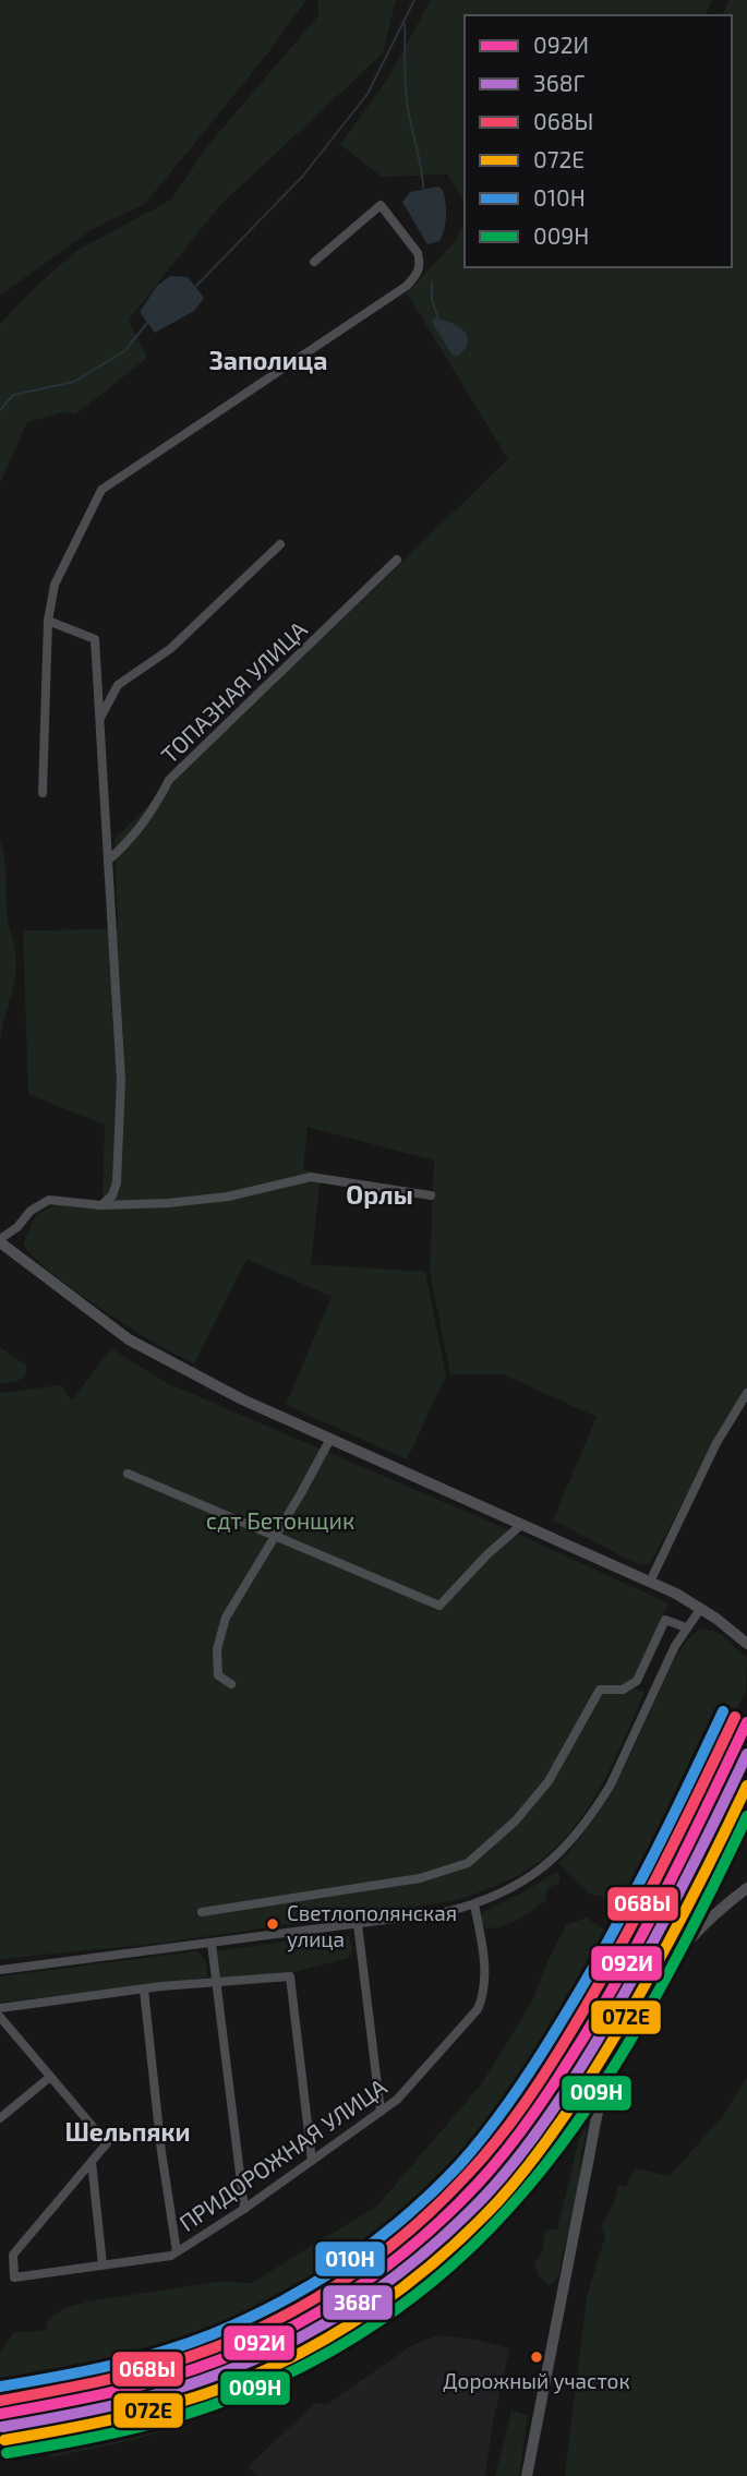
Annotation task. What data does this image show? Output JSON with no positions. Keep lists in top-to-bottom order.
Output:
{
  "streets": {
    "street": ["ТОПАЗНАЯ УЛИЦА", "ПРИДОРОЖНАЯ УЛИЦА"]
  },
  "districts": ["Заполица", "Орлы", "Шельпяки"],
  "parks": ["сдт Бетонщик"],
  "places": ["Светлополянская улица", "Дорожный участок"],
  "lines": [
    "transit line 010Н",
    "transit line 068Ы",
    "transit line 092И",
    "transit line 368Г",
    "transit line 072Е",
    "transit line 009Н"
  ],
  "legend": [
    "092И",
    "368Г",
    "068Ы",
    "072Е",
    "010Н",
    "009Н"
  ]
}
